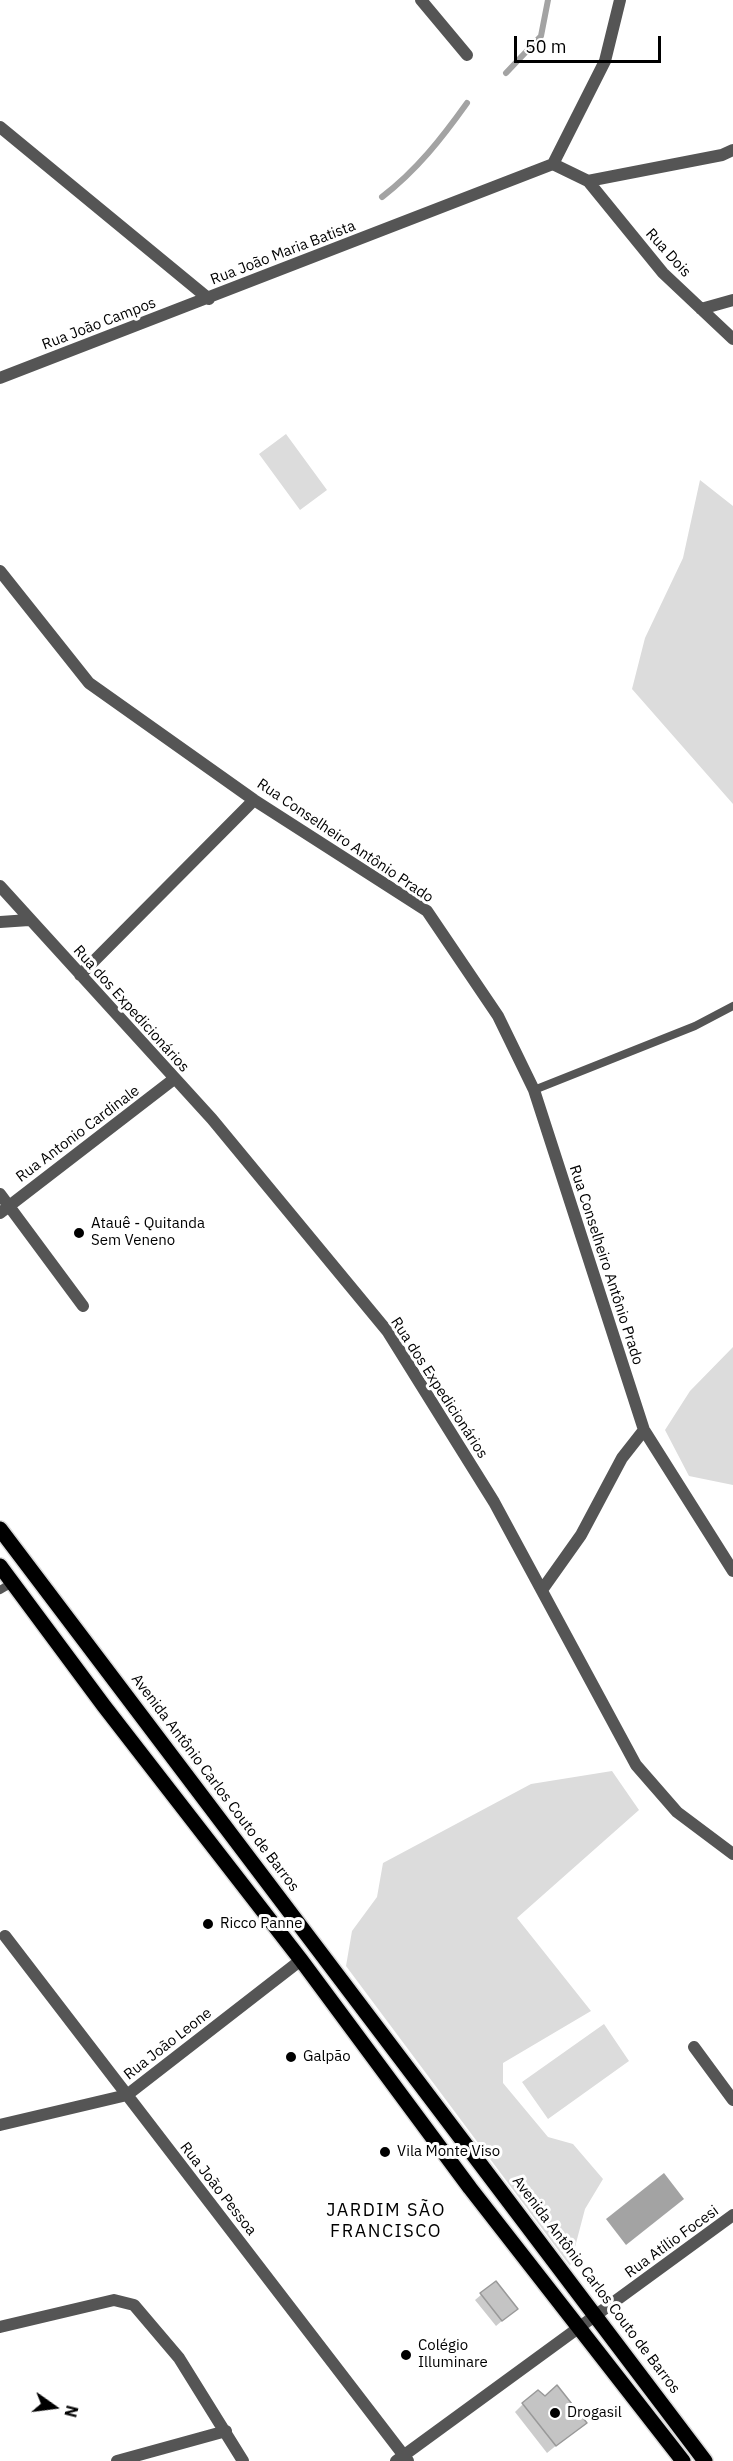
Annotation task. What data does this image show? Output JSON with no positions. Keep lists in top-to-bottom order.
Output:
{
  "streets": {
    "main road": ["Avenida Antônio Carlos Couto de Barros"],
    "street": [
      "Rua João Maria Batista",
      "Rua Dois",
      "Rua João Campos",
      "Rua Conselheiro Antônio Prado",
      "Rua dos Expedicionários",
      "Rua Antonio Cardinale",
      "Rua João Leone",
      "Rua João Pessoa",
      "Rua Atílio Focesi"
    ]
  },
  "crossings": [
    ["Rua João Maria Batista", "Rua João Campos"],
    ["Rua dos Expedicionários", "Rua Antonio Cardinale"],
    ["Avenida Antônio Carlos Couto de Barros", "Rua Atílio Focesi"],
    ["Rua João Leone", "Rua João Pessoa"],
    ["Rua João Pessoa", "Rua Atílio Focesi"]
  ],
  "districts": ["JARDIM SÃO FRANCISCO"],
  "places": [
    "Atauê - Quitanda Sem Veneno",
    "Ricco Panne",
    "Galpão",
    "Vila Monte Viso",
    "Colégio Illuminare",
    "Drogasil"
  ],
  "scale_bar": "50 m",
  "north": "right"
}
